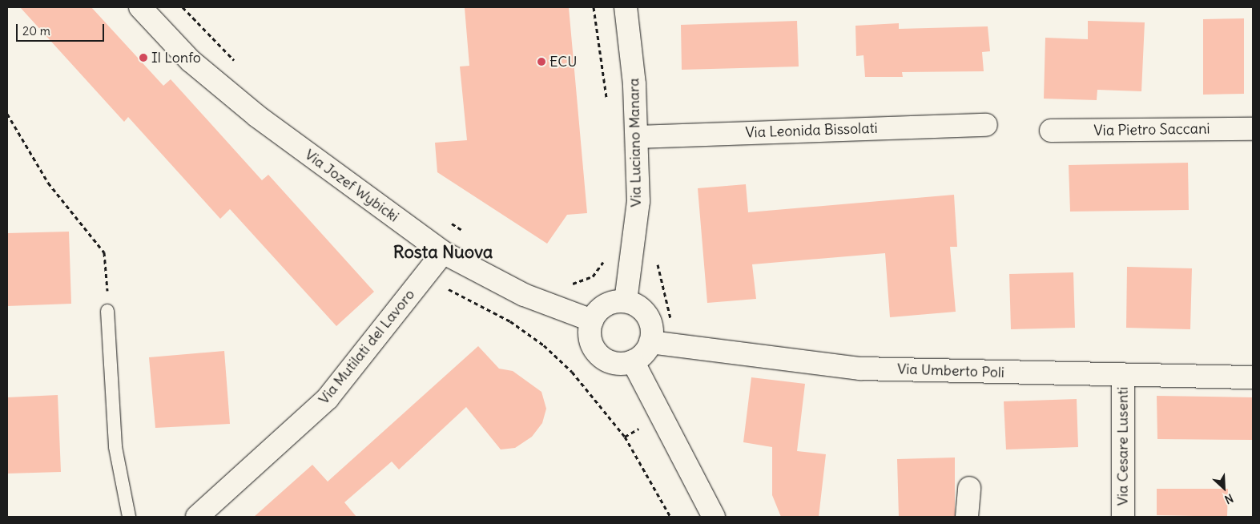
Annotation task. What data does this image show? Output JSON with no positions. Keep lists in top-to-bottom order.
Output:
{
  "streets": {
    "street": [
      "Via Pietro Saccani",
      "Via Leonida Bissolati",
      "Via Luciano Manara",
      "Via Jozef Wybicki",
      "Via Mutilati del Lavoro",
      "Via Umberto Poli",
      "Via Cesare Lusenti"
    ]
  },
  "crossings": [
    ["Via Leonida Bissolati", "Via Luciano Manara"],
    ["Via Luciano Manara", "Via Jozef Wybicki"],
    ["Via Luciano Manara", "Via Umberto Poli"],
    ["Via Jozef Wybicki", "Via Mutilati del Lavoro"],
    ["Via Jozef Wybicki", "Via Umberto Poli"],
    ["Via Umberto Poli", "Via Cesare Lusenti"]
  ],
  "districts": ["Rosta Nuova"],
  "places": ["Il Lonfo", "ECU"],
  "scale_bar": "20 m",
  "north": "bottom right"
}
